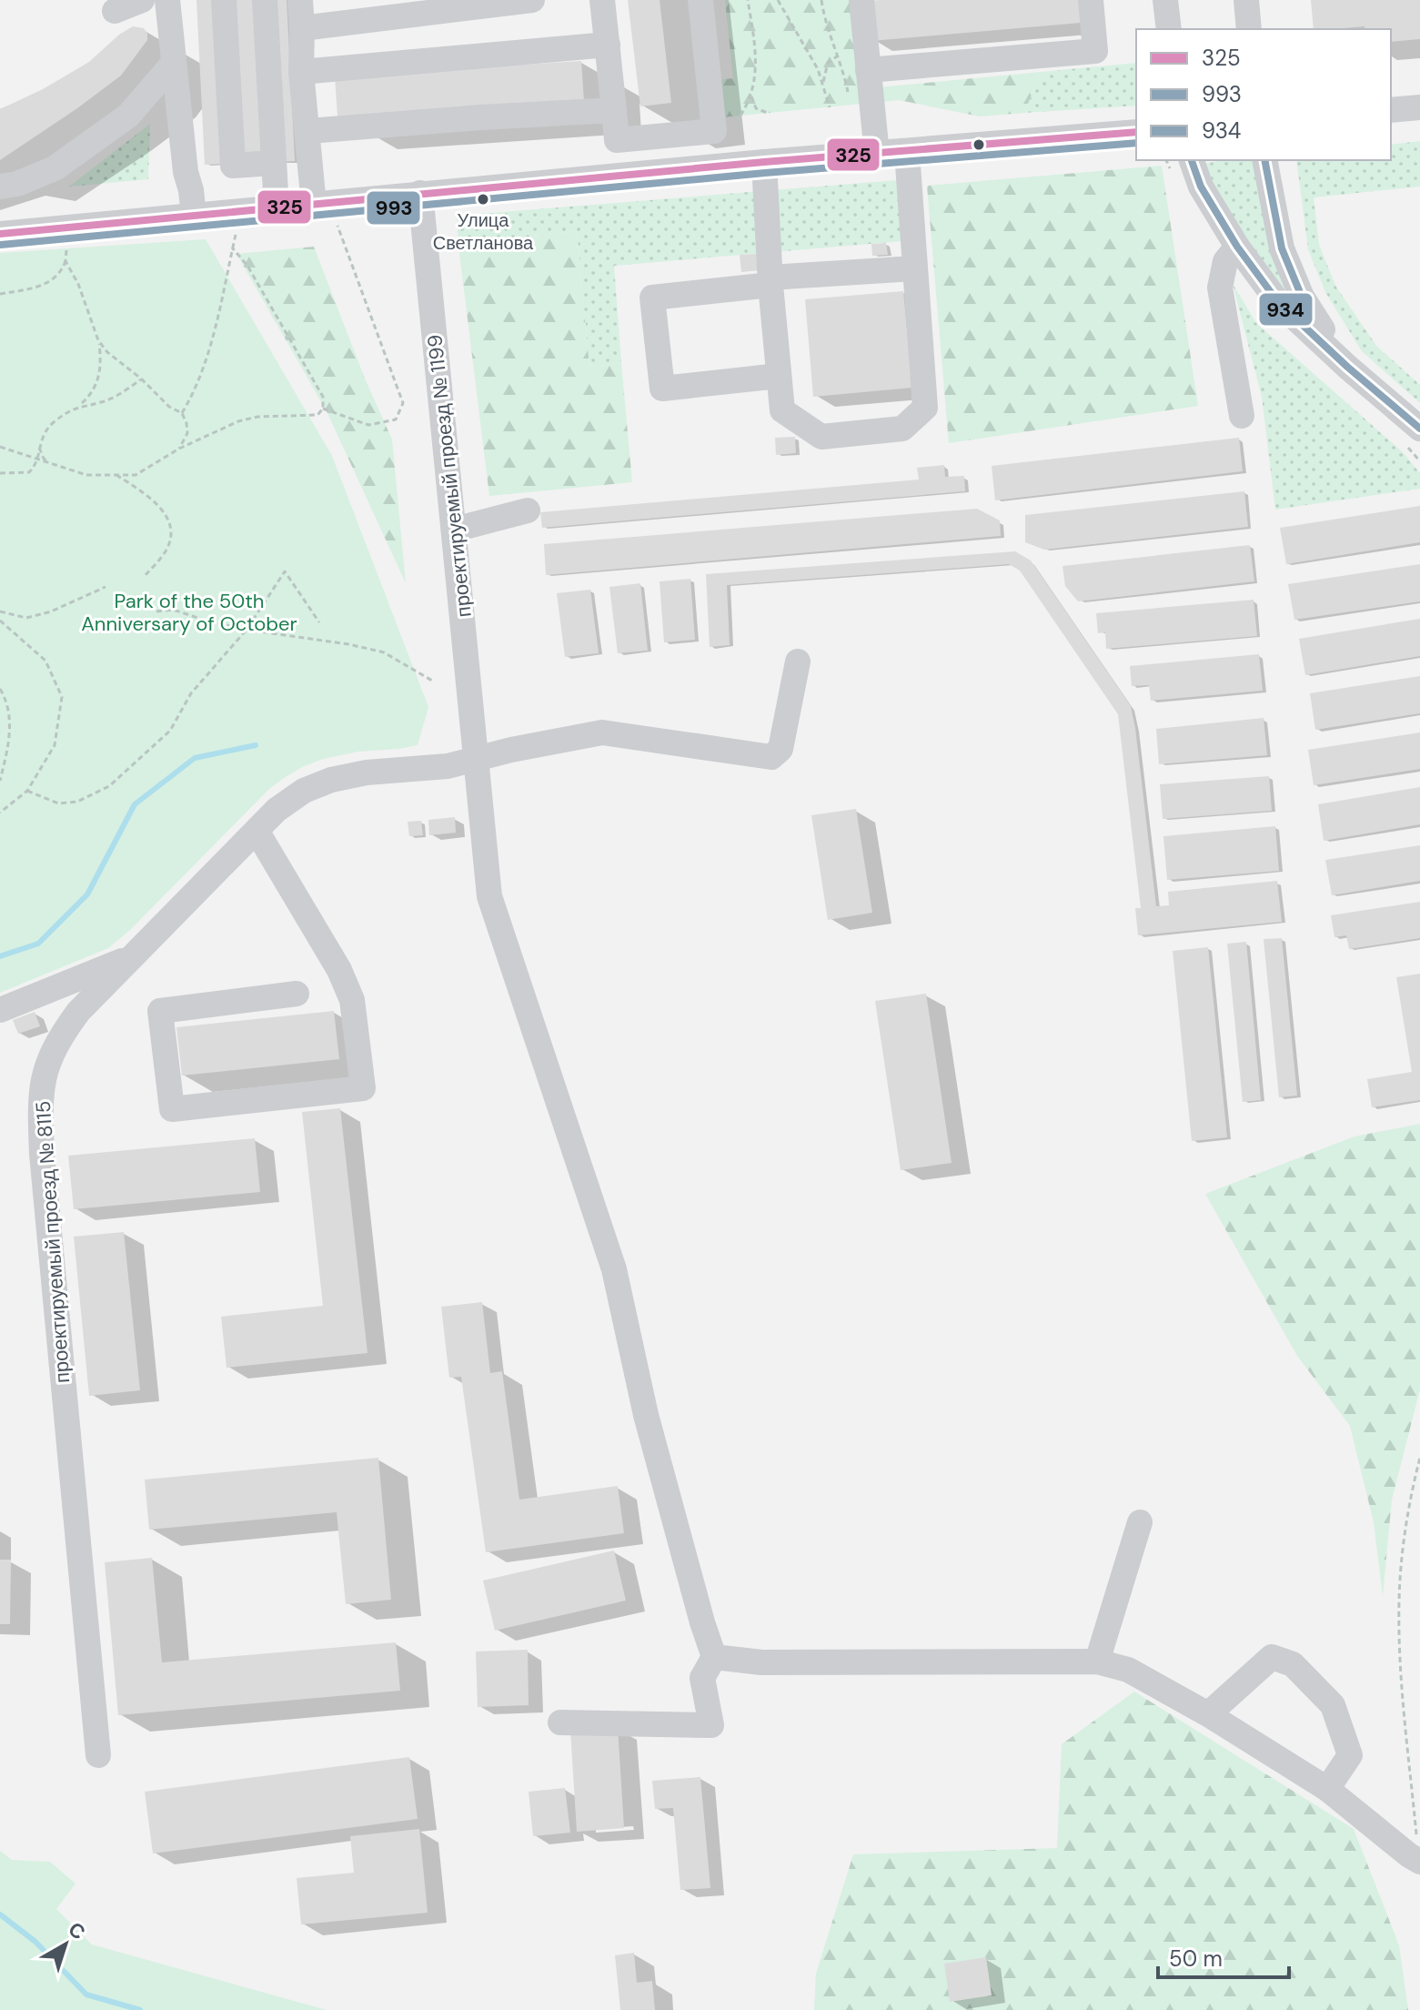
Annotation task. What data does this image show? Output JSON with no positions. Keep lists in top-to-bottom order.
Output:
{
  "streets": {
    "street": ["проектируемый проезд № 1199", "проектируемый проезд № 8115"]
  },
  "crossings": [
    ["проектируемый проезд № 1199", "проектируемый проезд № 8115"]
  ],
  "parks": ["Park of the 50th Anniversary of October"],
  "places": ["Улица Светланова"],
  "lines": ["transit line 325", "transit line 993", "transit line 934"],
  "legend": ["325", "993", "934"],
  "scale_bar": "50 m",
  "north": "top right"
}
